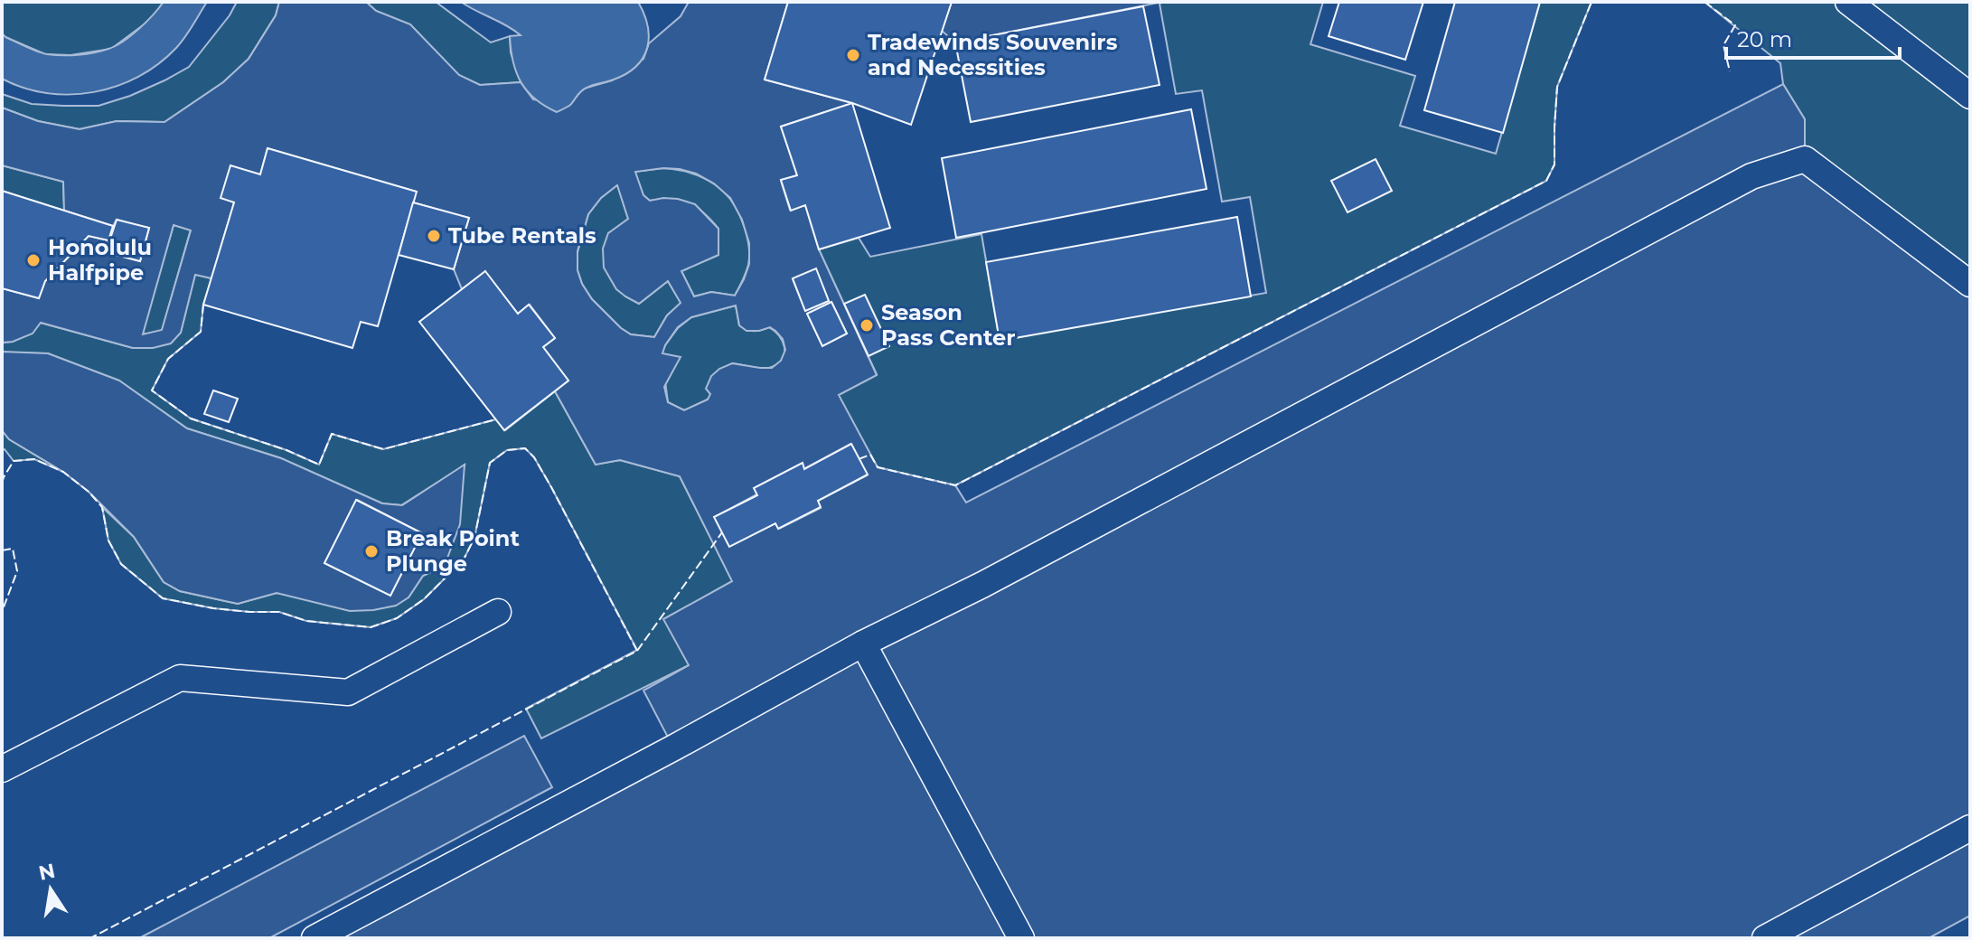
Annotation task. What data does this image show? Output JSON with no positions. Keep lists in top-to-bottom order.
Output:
{
  "places": [
    "Tradewinds Souvenirs and Necessities",
    "Tube Rentals",
    "Honolulu Halfpipe",
    "Season Pass Center",
    "Break Point Plunge"
  ],
  "scale_bar": "20 m",
  "north": "top"
}
